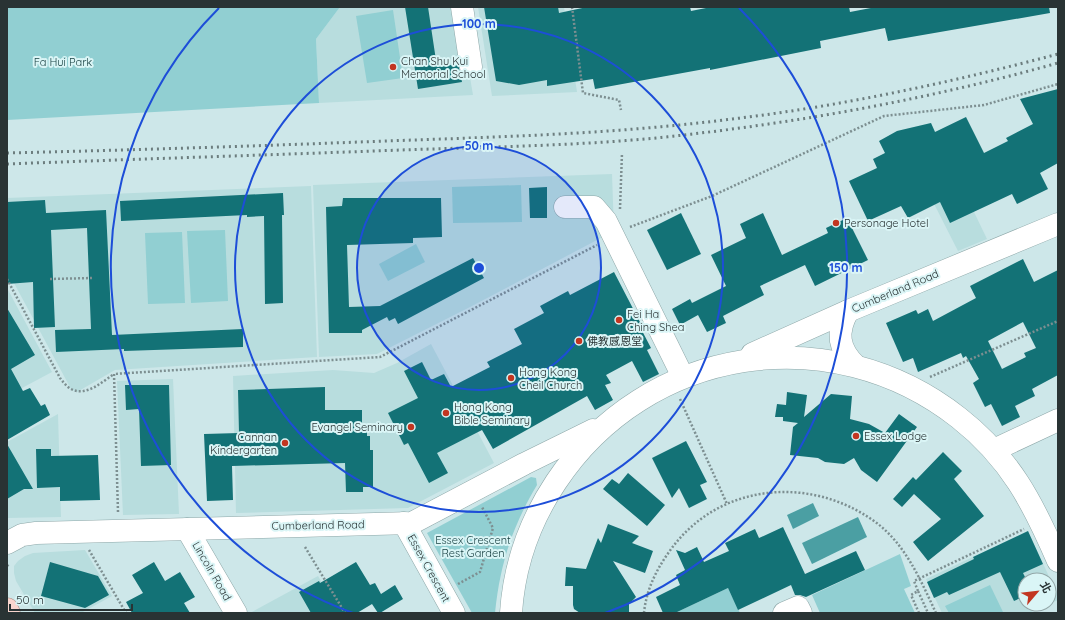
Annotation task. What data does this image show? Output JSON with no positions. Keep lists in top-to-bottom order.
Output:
{
  "streets": {
    "street": ["Cumberland Road", "Essex Crescent", "Lincoln Road"]
  },
  "crossings": [
    ["Cumberland Road", "Essex Crescent"],
    ["Cumberland Road", "Lincoln Road"]
  ],
  "parks": ["Fa Hui Park", "Essex Crescent Rest Garden"],
  "places": [
    "Chan Shu Kui Memorial School",
    "Personage Hotel",
    "Fei Ha Ching Shea",
    "佛教感恩堂",
    "Hong Kong Cheil Church",
    "Hong Kong Bible Seminary",
    "Evangel Seminary",
    "Essex Lodge",
    "Cannan Kindergarten"
  ],
  "scale_bar": "50 m",
  "north": "top right",
  "rings": ["100 m", "50 m", "150 m"]
}
